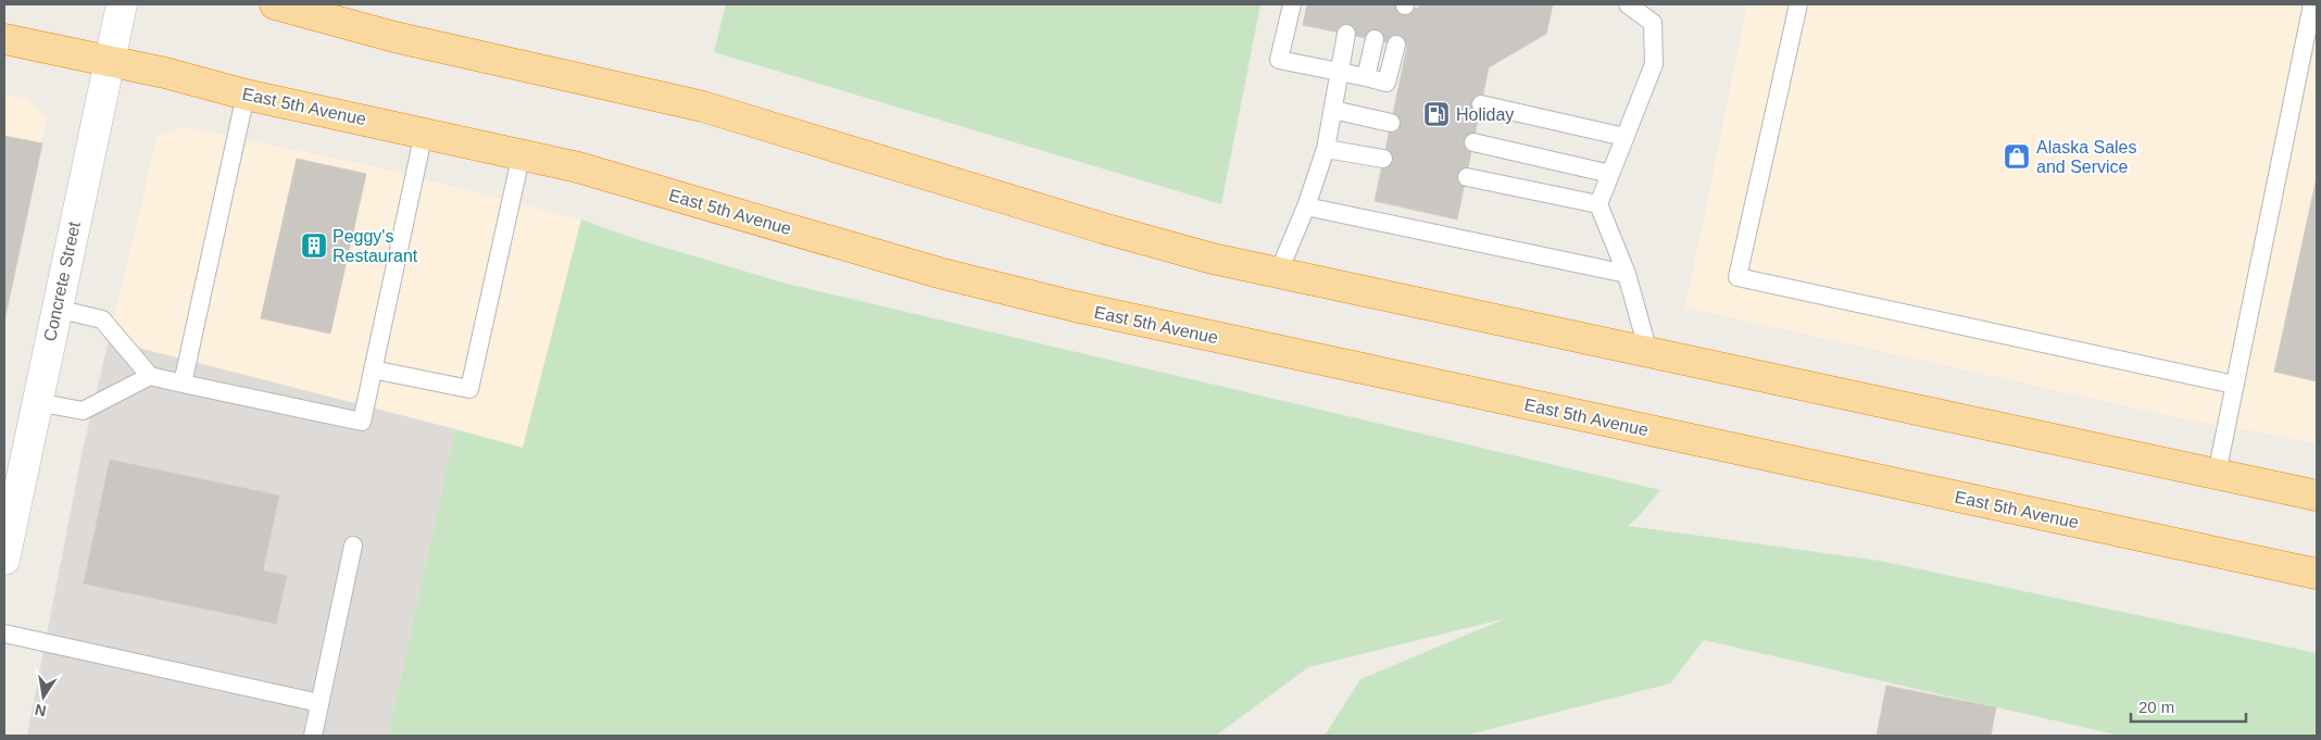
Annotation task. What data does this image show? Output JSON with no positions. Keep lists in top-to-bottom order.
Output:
{
  "streets": {
    "highway": ["East 5th Avenue"],
    "street": ["Concrete Street"]
  },
  "crossings": [
    ["East 5th Avenue", "Concrete Street"]
  ],
  "places": {
    "fuel station": ["Holiday"],
    "shop": ["Alaska Sales and Service"],
    "building": ["Peggy's Restaurant"]
  },
  "scale_bar": "20 m",
  "north": "bottom"
}
